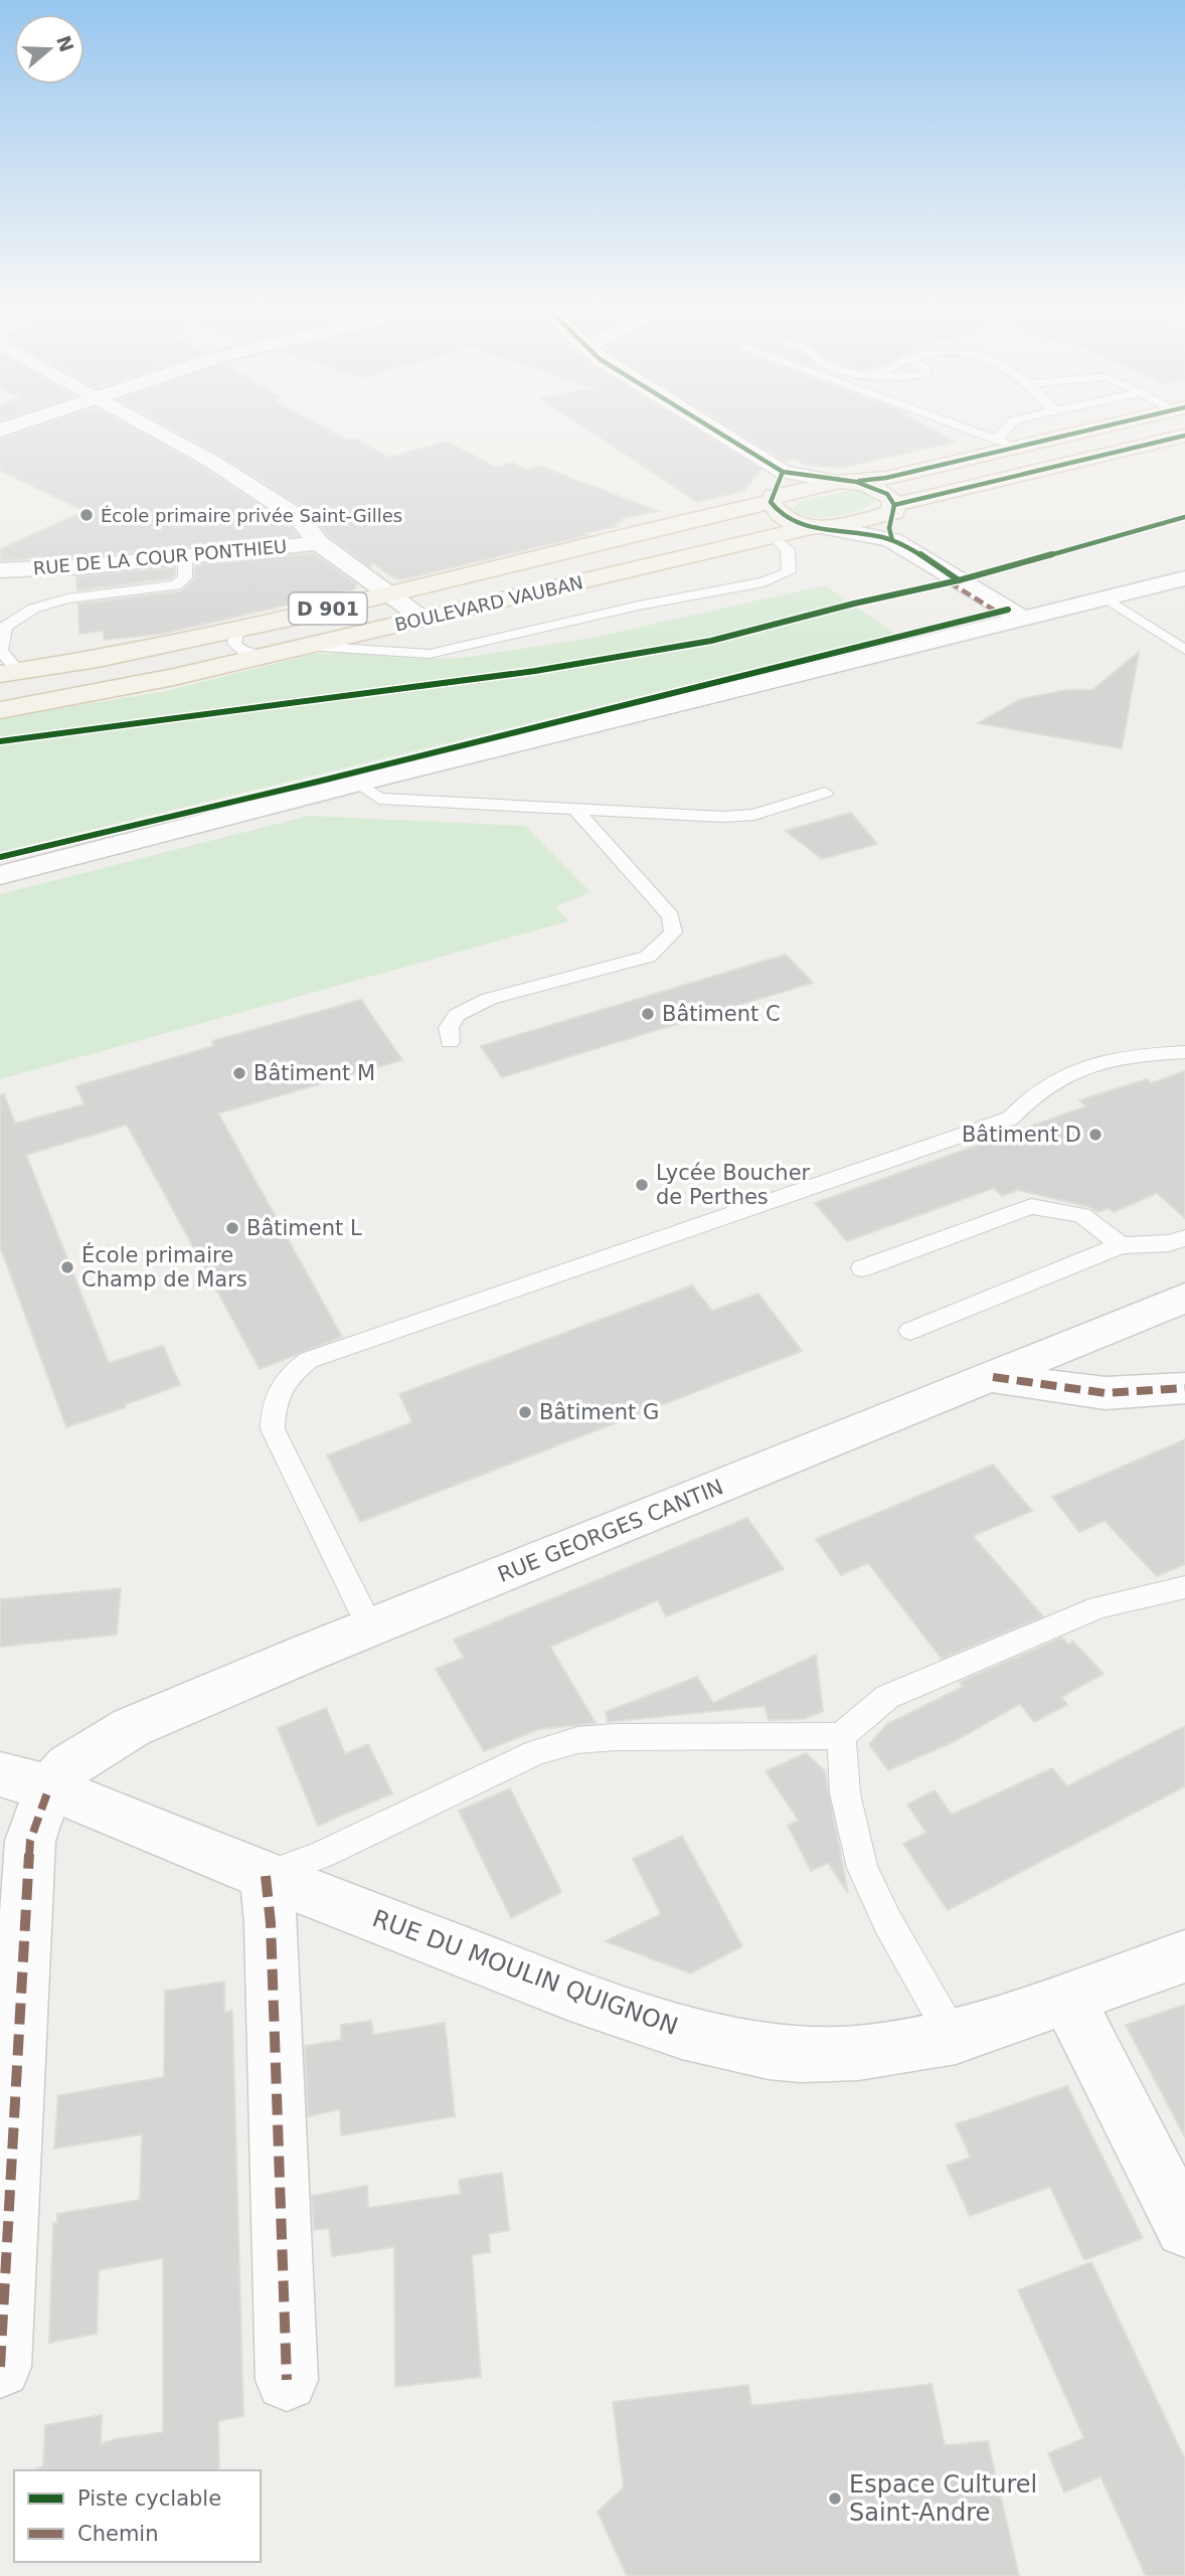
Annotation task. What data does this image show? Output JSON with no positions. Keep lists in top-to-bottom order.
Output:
{
  "streets": {
    "main road": ["BOULEVARD VAUBAN", "D 901"],
    "street": ["RUE DE LA COUR PONTHIEU", "RUE GEORGES CANTIN", "RUE DU MOULIN QUIGNON"]
  },
  "crossings": [
    ["RUE GEORGES CANTIN", "RUE DU MOULIN QUIGNON"]
  ],
  "places": [
    "École primaire privée Saint-Gilles",
    "Bâtiment C",
    "Bâtiment M",
    "Bâtiment D",
    "Lycée Boucher de Perthes",
    "Bâtiment L",
    "École primaire Champ de Mars",
    "Bâtiment G",
    "Espace Culturel Saint-Andre"
  ],
  "legend": ["Piste cyclable", "Chemin"],
  "north": "right"
}
